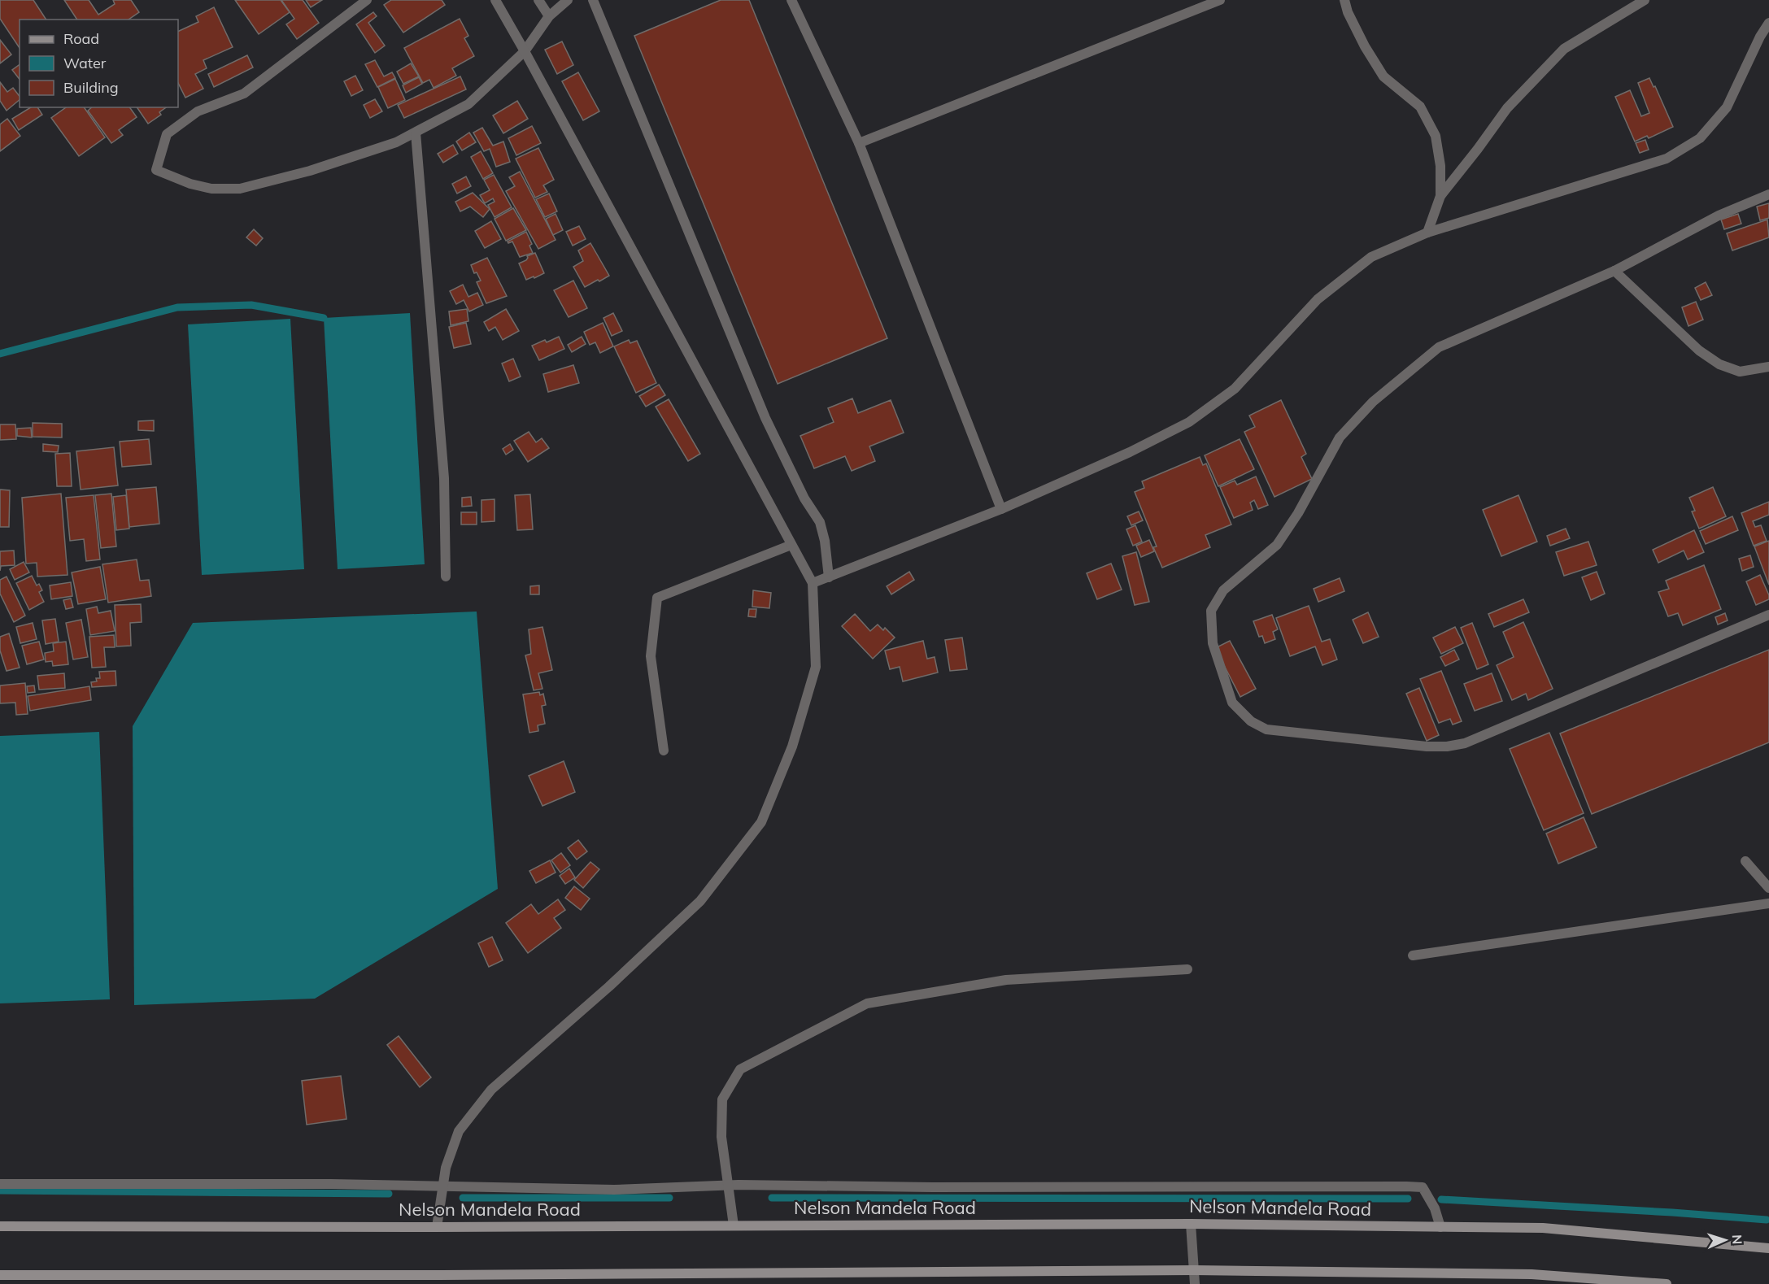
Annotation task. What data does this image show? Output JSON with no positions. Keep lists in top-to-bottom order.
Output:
{
  "streets": {
    "main road": ["Nelson Mandela Road"]
  },
  "legend": ["Road", "Water", "Building"],
  "north": "right"
}
